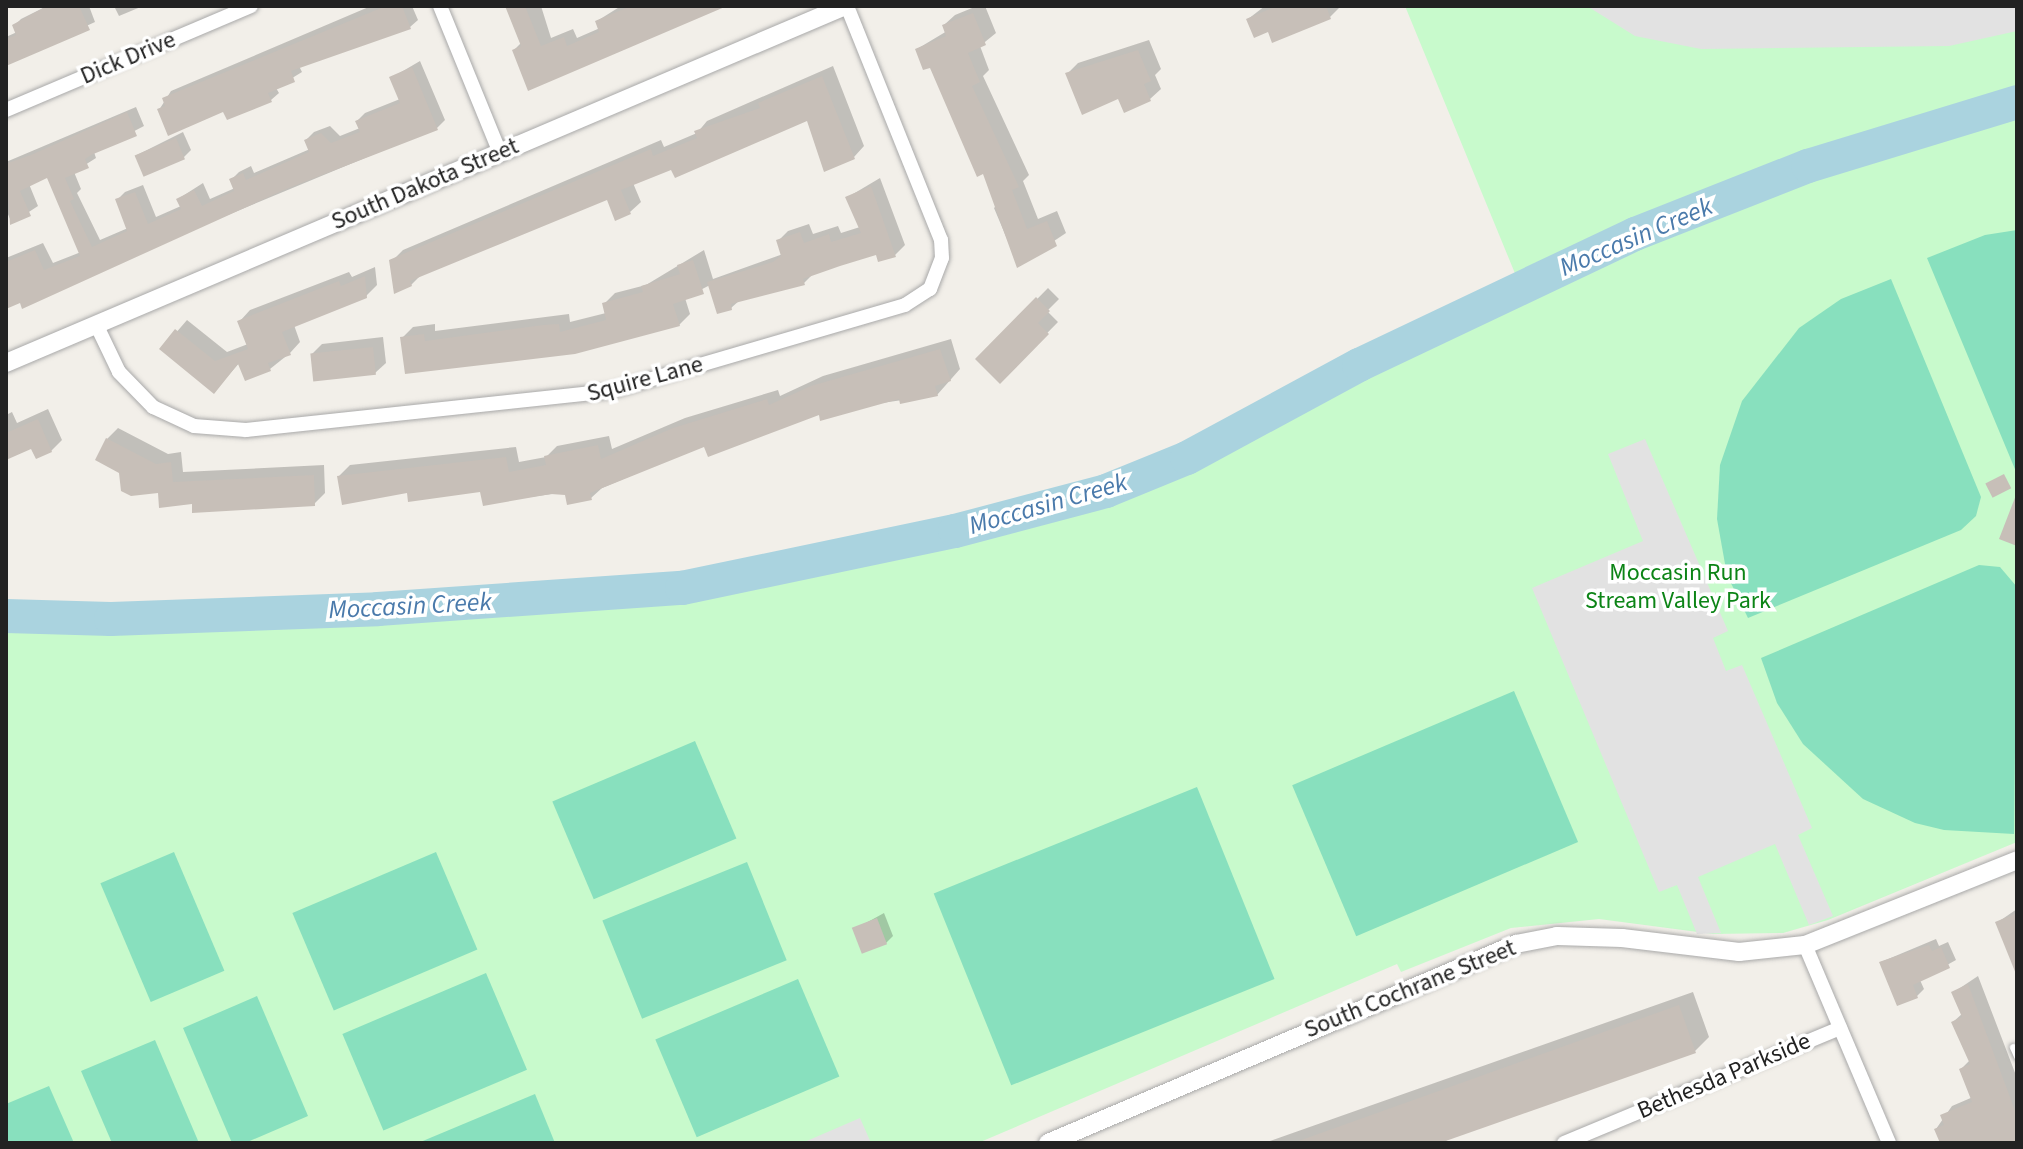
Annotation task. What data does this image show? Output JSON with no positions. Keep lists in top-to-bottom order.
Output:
{
  "streets": {
    "street": [
      "Dick Drive",
      "South Dakota Street",
      "Squire Lane",
      "South Cochrane Street",
      "Bethesda Parkside"
    ]
  },
  "crossings": [
    ["South Dakota Street", "Squire Lane"]
  ],
  "water": ["Moccasin Creek"],
  "parks": ["Moccasin Run Stream Valley Park"]
}
